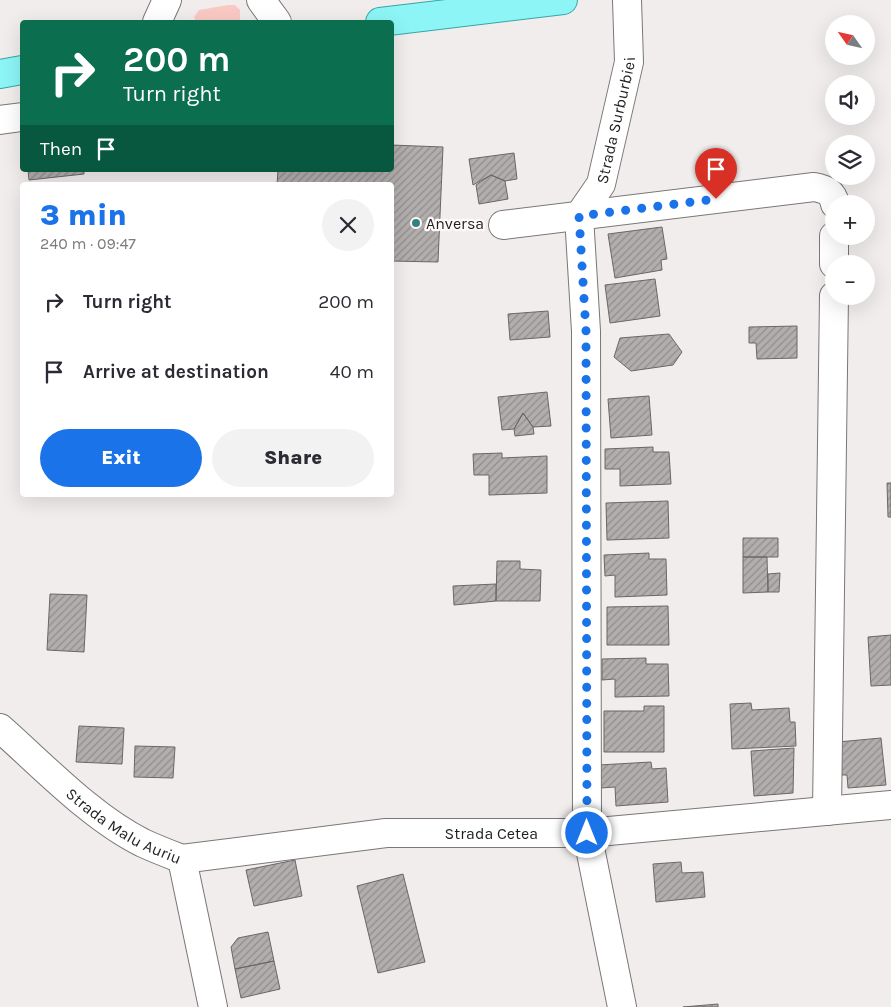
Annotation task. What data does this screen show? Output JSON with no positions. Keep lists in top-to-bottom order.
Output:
{
  "streets": {
    "street": ["Strada Surburbiei", "Strada Malu Auriu", "Strada Cetea"]
  },
  "crossings": [
    ["Strada Malu Auriu", "Strada Cetea"]
  ],
  "places": ["Anversa"],
  "north": "top left",
  "page": {
    "map_buttons": ["+", "−"],
    "turn": ["200 m", "Turn right"],
    "then": "Then",
    "heading": ["3 min", "240 m · 09:47"],
    "list": [
      {
        "name": "Turn right",
        "value": "200 m"
      },
      {
        "name": "Arrive at destination",
        "value": "40 m"
      }
    ],
    "buttons": ["Exit", "Share"]
  }
}
